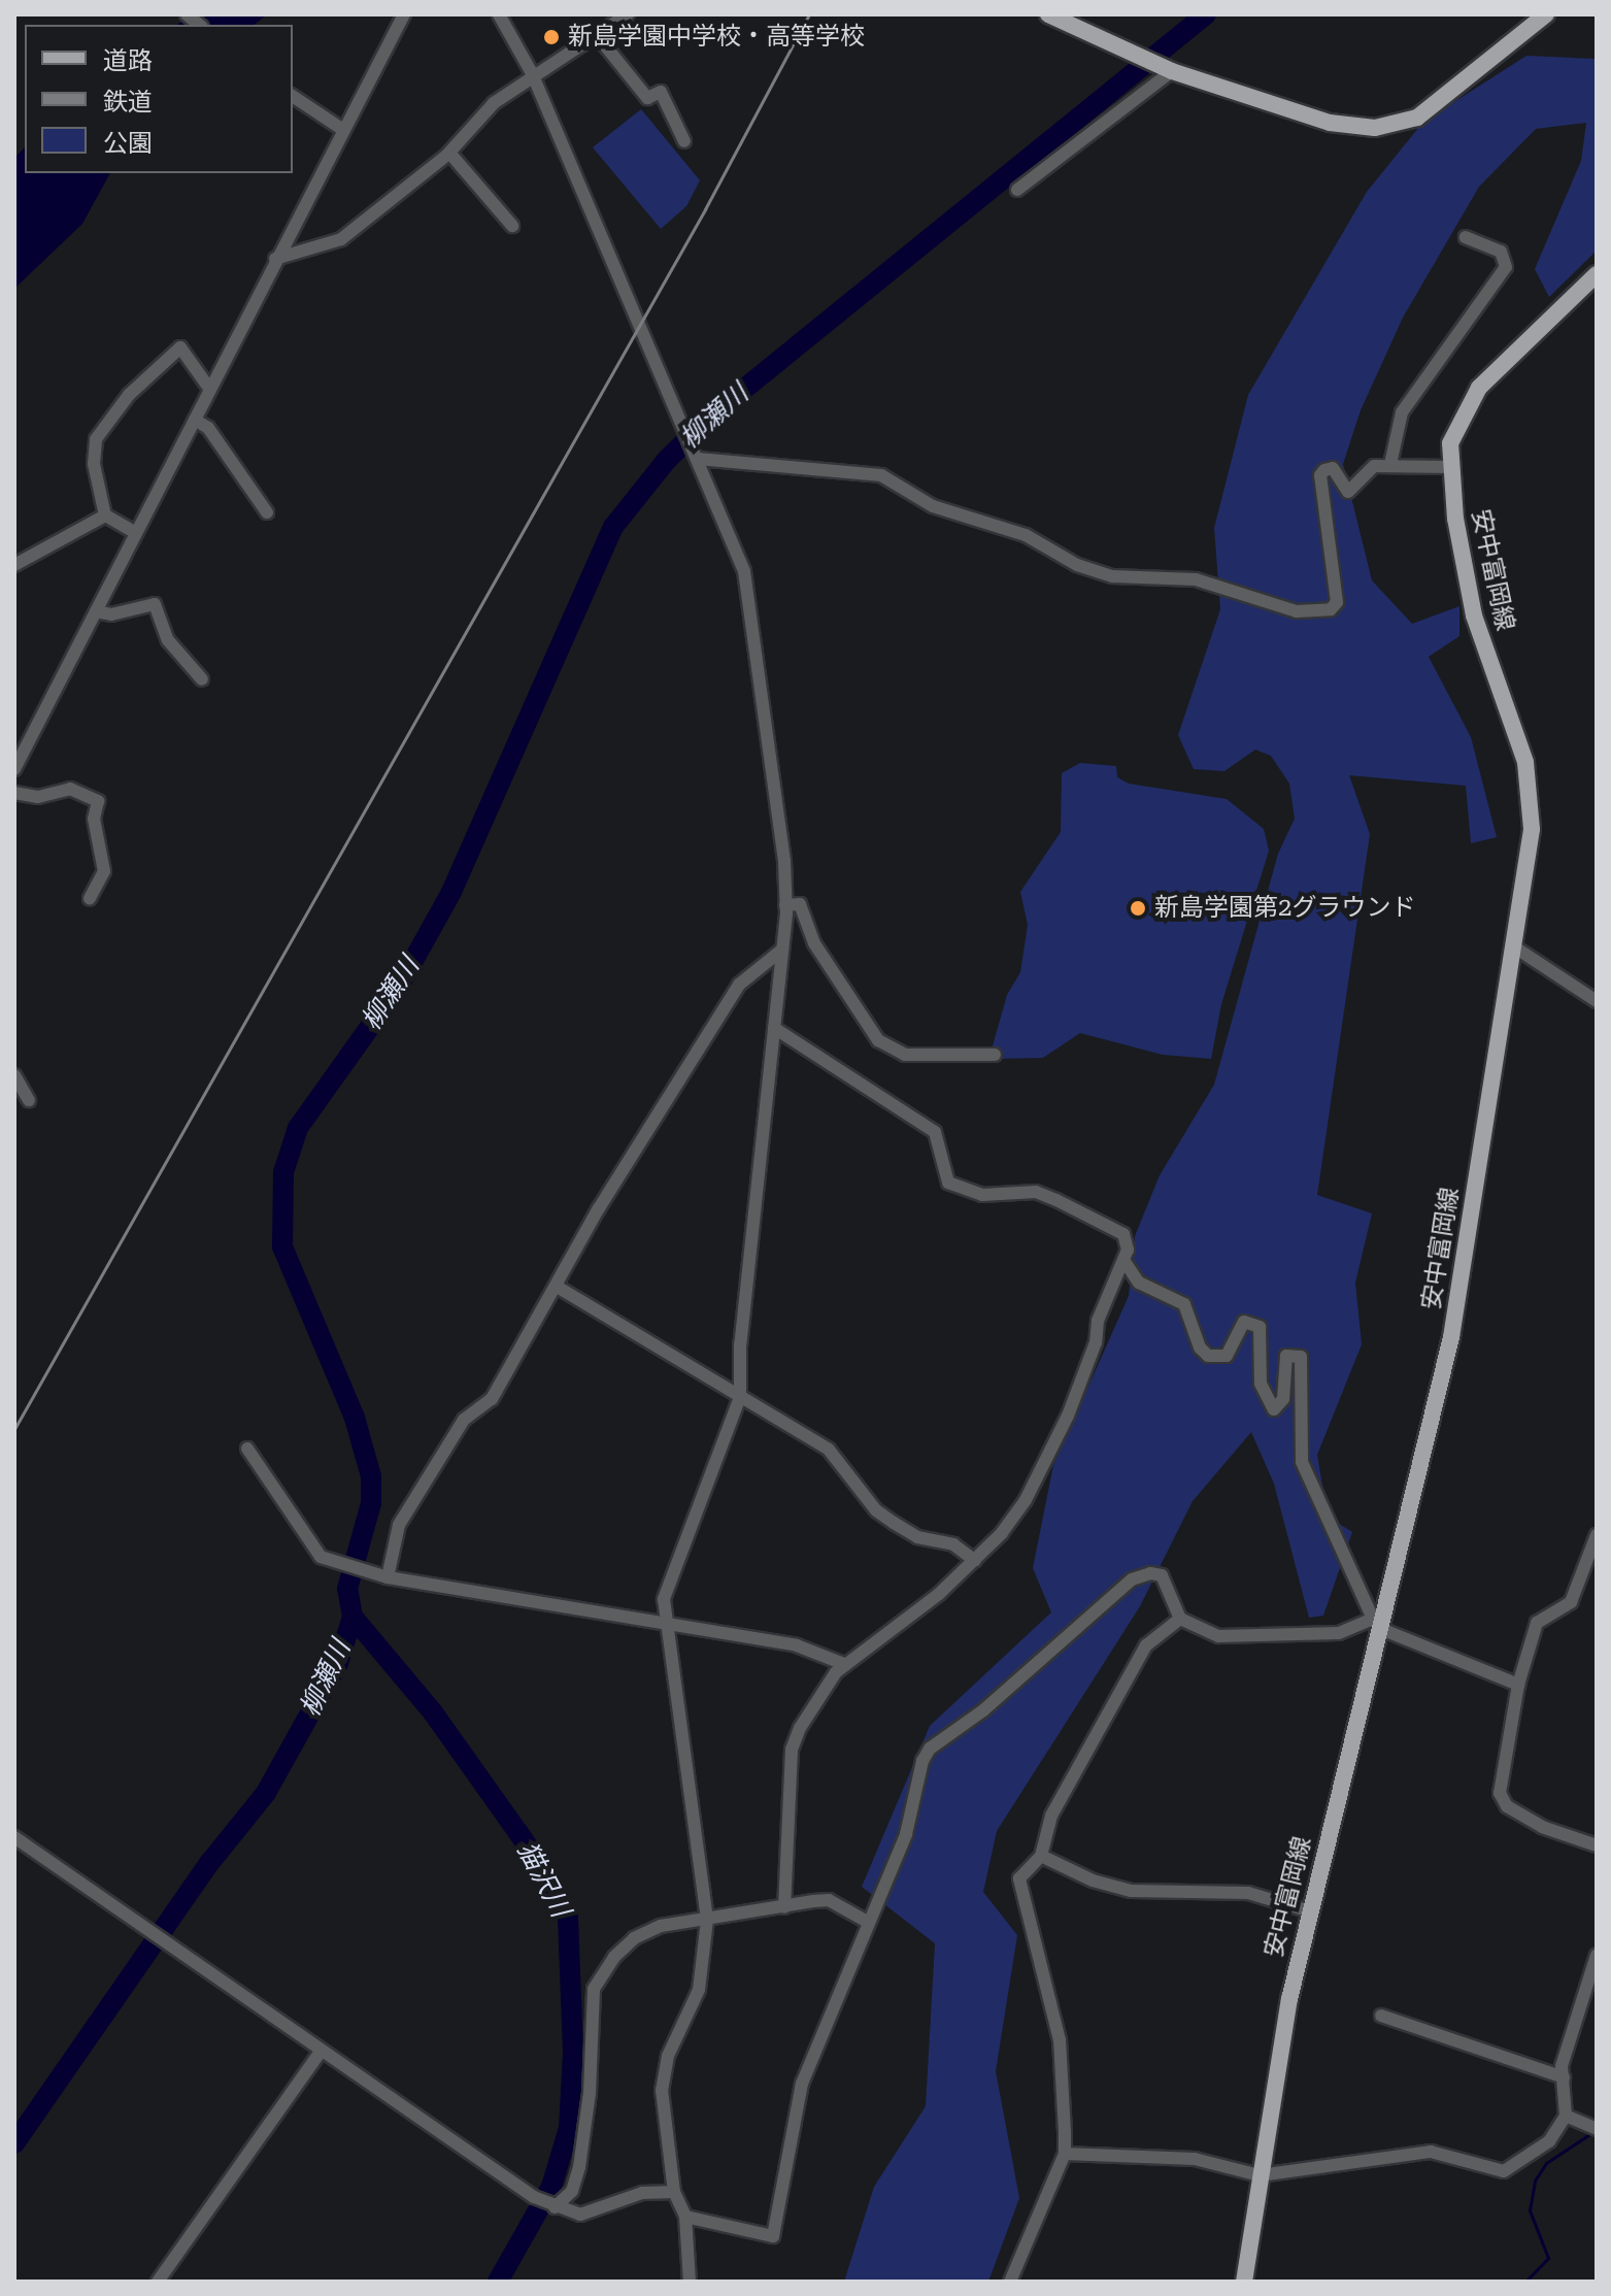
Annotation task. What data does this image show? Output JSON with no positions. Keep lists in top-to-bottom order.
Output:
{
  "streets": {
    "main road": ["安中富岡線"]
  },
  "water": ["柳瀬川", "猫沢川"],
  "places": ["新島学園中学校・高等学校", "新島学園第2グラウンド"],
  "legend": ["道路", "鉄道", "公園"]
}
